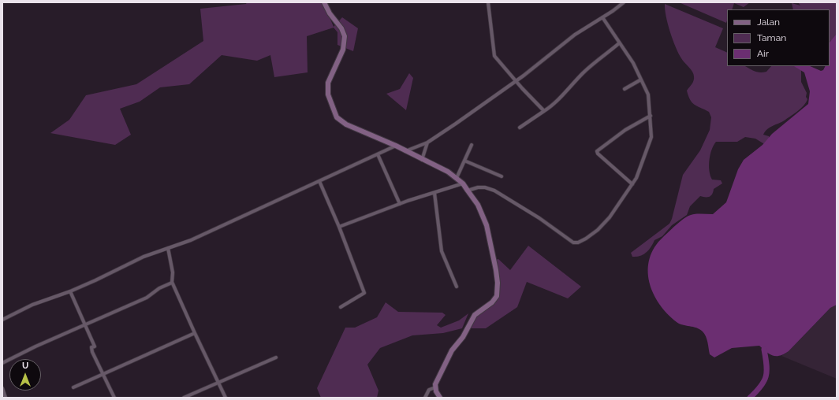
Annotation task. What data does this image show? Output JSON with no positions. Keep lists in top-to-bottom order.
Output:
{
  "legend": ["Jalan", "Taman", "Air"],
  "north": "top"
}
